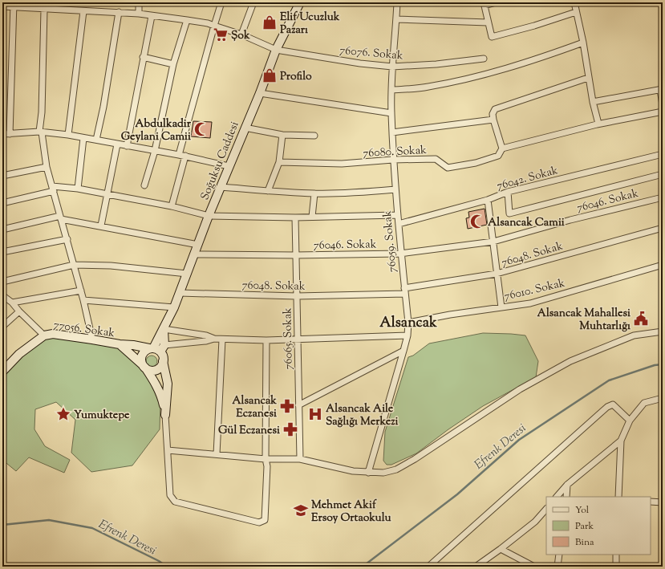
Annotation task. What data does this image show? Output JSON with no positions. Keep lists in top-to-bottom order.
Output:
{
  "streets": {
    "street": [
      "76076. Sokak",
      "76080. Sokak",
      "Soğuksu Caddesi",
      "76042. Sokak",
      "76046. Sokak",
      "76059. Sokak",
      "76048. Sokak",
      "76010. Sokak",
      "77056. Sokak",
      "76065. Sokak"
    ]
  },
  "crossings": [
    ["76076. Sokak", "Soğuksu Caddesi"],
    ["76076. Sokak", "76059. Sokak"],
    ["76080. Sokak", "76059. Sokak"],
    ["Soğuksu Caddesi", "76046. Sokak"],
    ["Soğuksu Caddesi", "76048. Sokak"],
    ["76042. Sokak", "76059. Sokak"],
    ["76046. Sokak", "76059. Sokak"],
    ["76046. Sokak", "76065. Sokak"],
    ["76059. Sokak", "76048. Sokak"],
    ["76059. Sokak", "76010. Sokak"],
    ["76048. Sokak", "76065. Sokak"]
  ],
  "districts": ["Alsancak"],
  "water": ["Efrenk Deresi"],
  "places": {
    "shop": ["Elif Ucuzluk Pazarı", "Profilo"],
    "supermarket": ["Şok"],
    "mosque": ["Abdulkadir Geylani Camii", "Alsancak Camii"],
    "public building": ["Alsancak Mahallesi Muhtarlığı"],
    "pharmacy": ["Alsancak Eczanesi", "Gül Eczanesi"],
    "place": ["Yumuktepe"],
    "hospital": ["Alsancak Aile Sağlığı Merkezi"],
    "school or university": ["Mehmet Akif Ersoy Ortaokulu"]
  },
  "legend": ["Yol", "Park", "Bina"]
}
